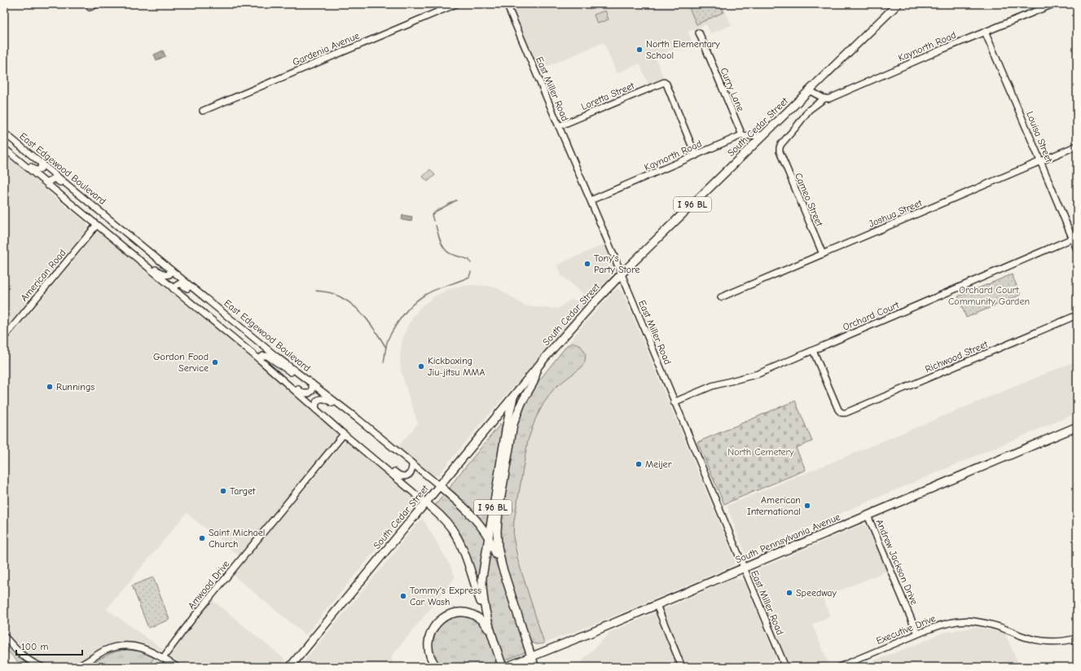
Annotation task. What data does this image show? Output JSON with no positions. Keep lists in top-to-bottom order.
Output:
{
  "streets": {
    "highway": ["I 96 BL"],
    "main road": ["South Cedar Street", "East Edgewood Boulevard", "South Pennsylvania Avenue"],
    "street": [
      "Kaynorth Road",
      "Gardenia Avenue",
      "East Miller Road",
      "Curry Lane",
      "Loretta Street",
      "Louisa Street",
      "Cameo Street",
      "Joshua Street",
      "American Road",
      "Orchard Court",
      "Richwood Street",
      "Andrew Jackson Drive",
      "Amwood Drive",
      "Executive Drive"
    ]
  },
  "crossings": [
    ["Kaynorth Road", "East Miller Road"],
    ["Kaynorth Road", "Curry Lane"],
    ["Kaynorth Road", "Loretta Street"],
    ["Kaynorth Road", "South Cedar Street"],
    ["Kaynorth Road", "Louisa Street"],
    ["Kaynorth Road", "Cameo Street"],
    ["East Miller Road", "Loretta Street"],
    ["East Miller Road", "South Cedar Street"],
    ["East Miller Road", "Orchard Court"],
    ["East Miller Road", "South Pennsylvania Avenue"],
    ["South Cedar Street", "East Edgewood Boulevard"],
    ["South Cedar Street", "I 96 BL"],
    ["Louisa Street", "Joshua Street"],
    ["Louisa Street", "Orchard Court"],
    ["East Edgewood Boulevard", "I 96 BL"],
    ["Cameo Street", "Joshua Street"],
    ["I 96 BL", "South Pennsylvania Avenue"],
    ["Orchard Court", "Richwood Street"],
    ["South Pennsylvania Avenue", "Andrew Jackson Drive"],
    ["Andrew Jackson Drive", "Executive Drive"]
  ],
  "parks": ["Orchard Court Community Garden", "North Cemetery"],
  "places": [
    "North Elementary School",
    "Tony's Party Store",
    "Gordon Food Service",
    "Kickboxing Jiu-jitsu MMA",
    "Runnings",
    "Meijer",
    "Target",
    "American International",
    "Saint Michael Church",
    "Speedway",
    "Tommy's Express Car Wash"
  ],
  "scale_bar": "100 m"
}
